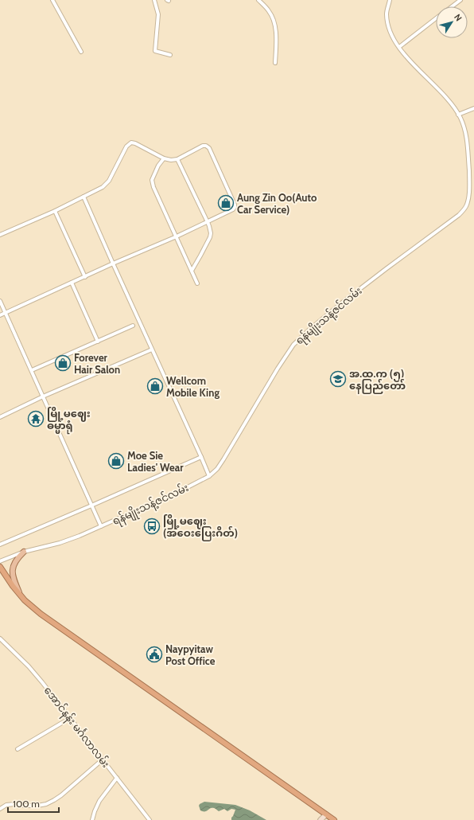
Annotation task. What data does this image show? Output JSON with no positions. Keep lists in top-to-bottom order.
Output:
{
  "streets": {
    "street": ["ရန်မျိုးသန့်ဇင်လမ်း", "အောင်နန်း မင်္ဂလာလမ်း"]
  },
  "places": {
    "shop": [
      "Aung Zin Oo(Auto Car Service)",
      "Forever Hair Salon",
      "Wellcom Mobile King",
      "Moe Sie Ladies' Wear"
    ],
    "school or university": ["အ.ထ.က (၅) နေပြည်တော်"],
    "temple": ["မြို့မဈေး ဓမ္မာရုံ"],
    "bus stop": ["မြို့မဈေး (အဝေးပြေးဂိတ်)"],
    "public building": ["Naypyitaw Post Office"]
  },
  "scale_bar": "100 m",
  "north": "top right"
}
